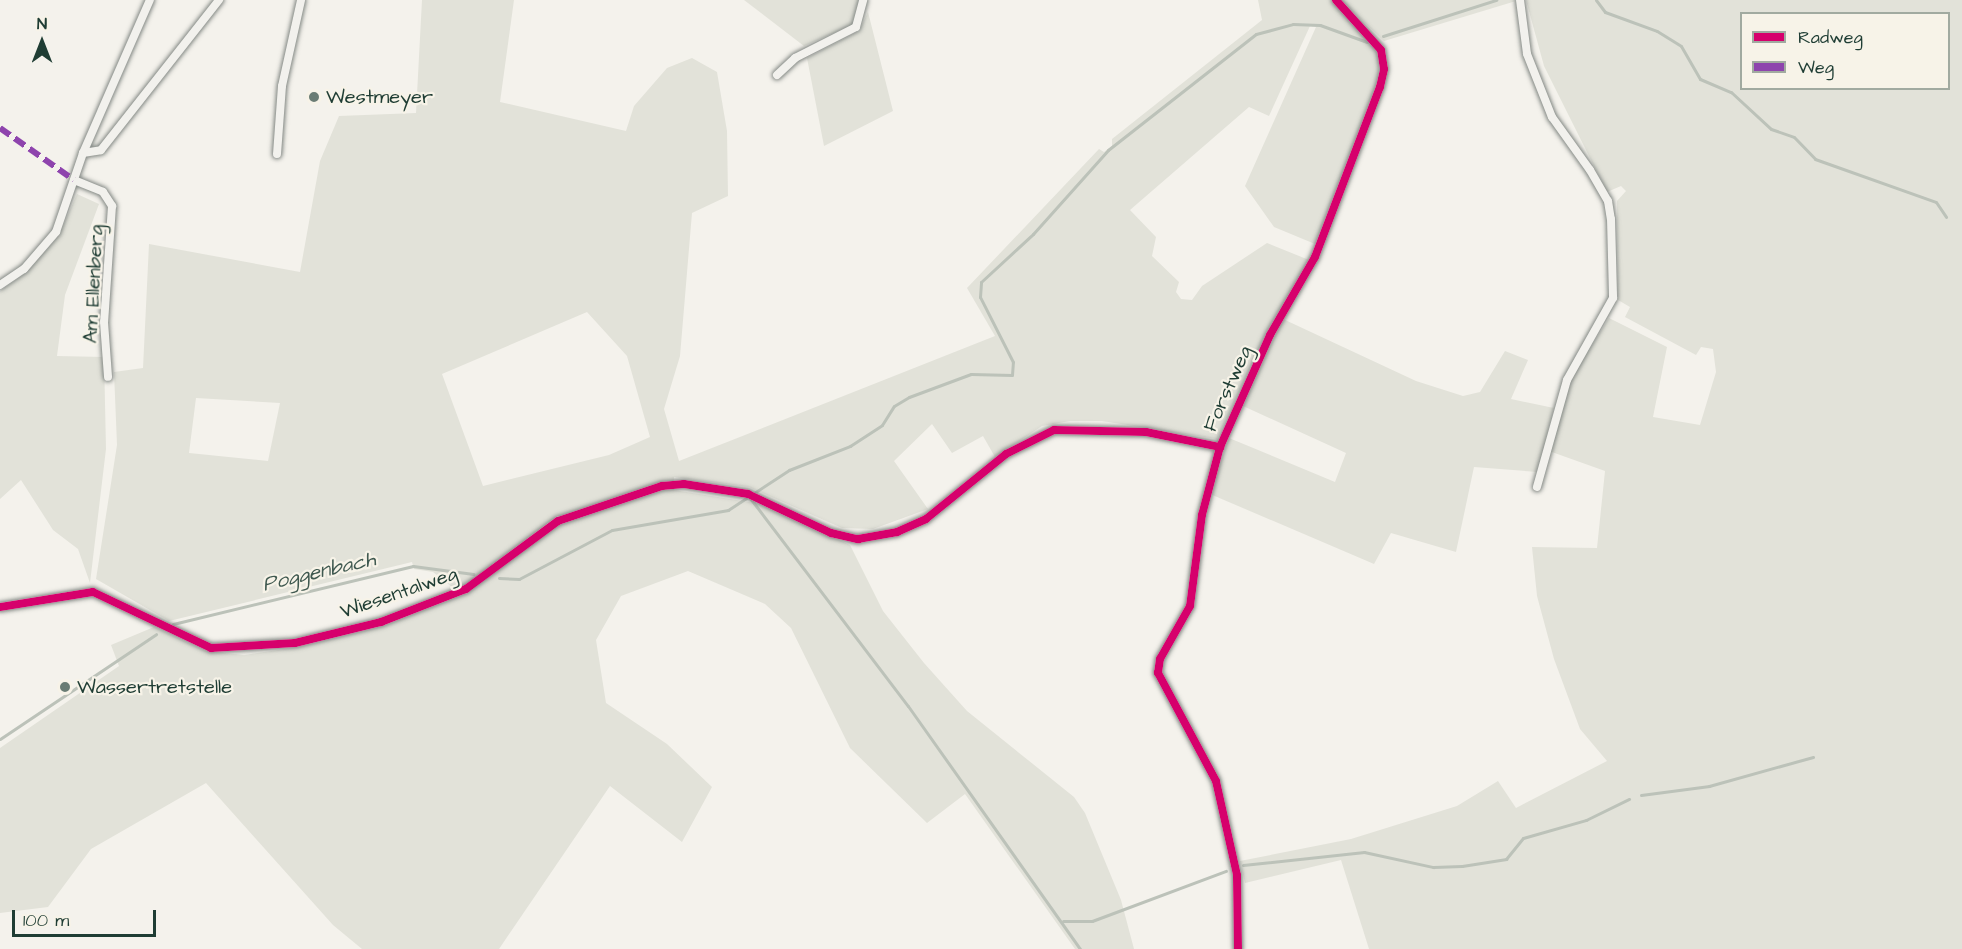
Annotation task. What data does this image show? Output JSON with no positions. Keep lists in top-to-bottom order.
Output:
{
  "streets": {
    "street": ["Am Ellenberg", "Forstweg", "Wiesentalweg"]
  },
  "crossings": [
    ["Forstweg", "Wiesentalweg"]
  ],
  "water": ["Poggenbach"],
  "places": ["Westmeyer", "Wassertretstelle"],
  "legend": ["Radweg", "Weg"],
  "scale_bar": "100 m",
  "north": "top"
}
